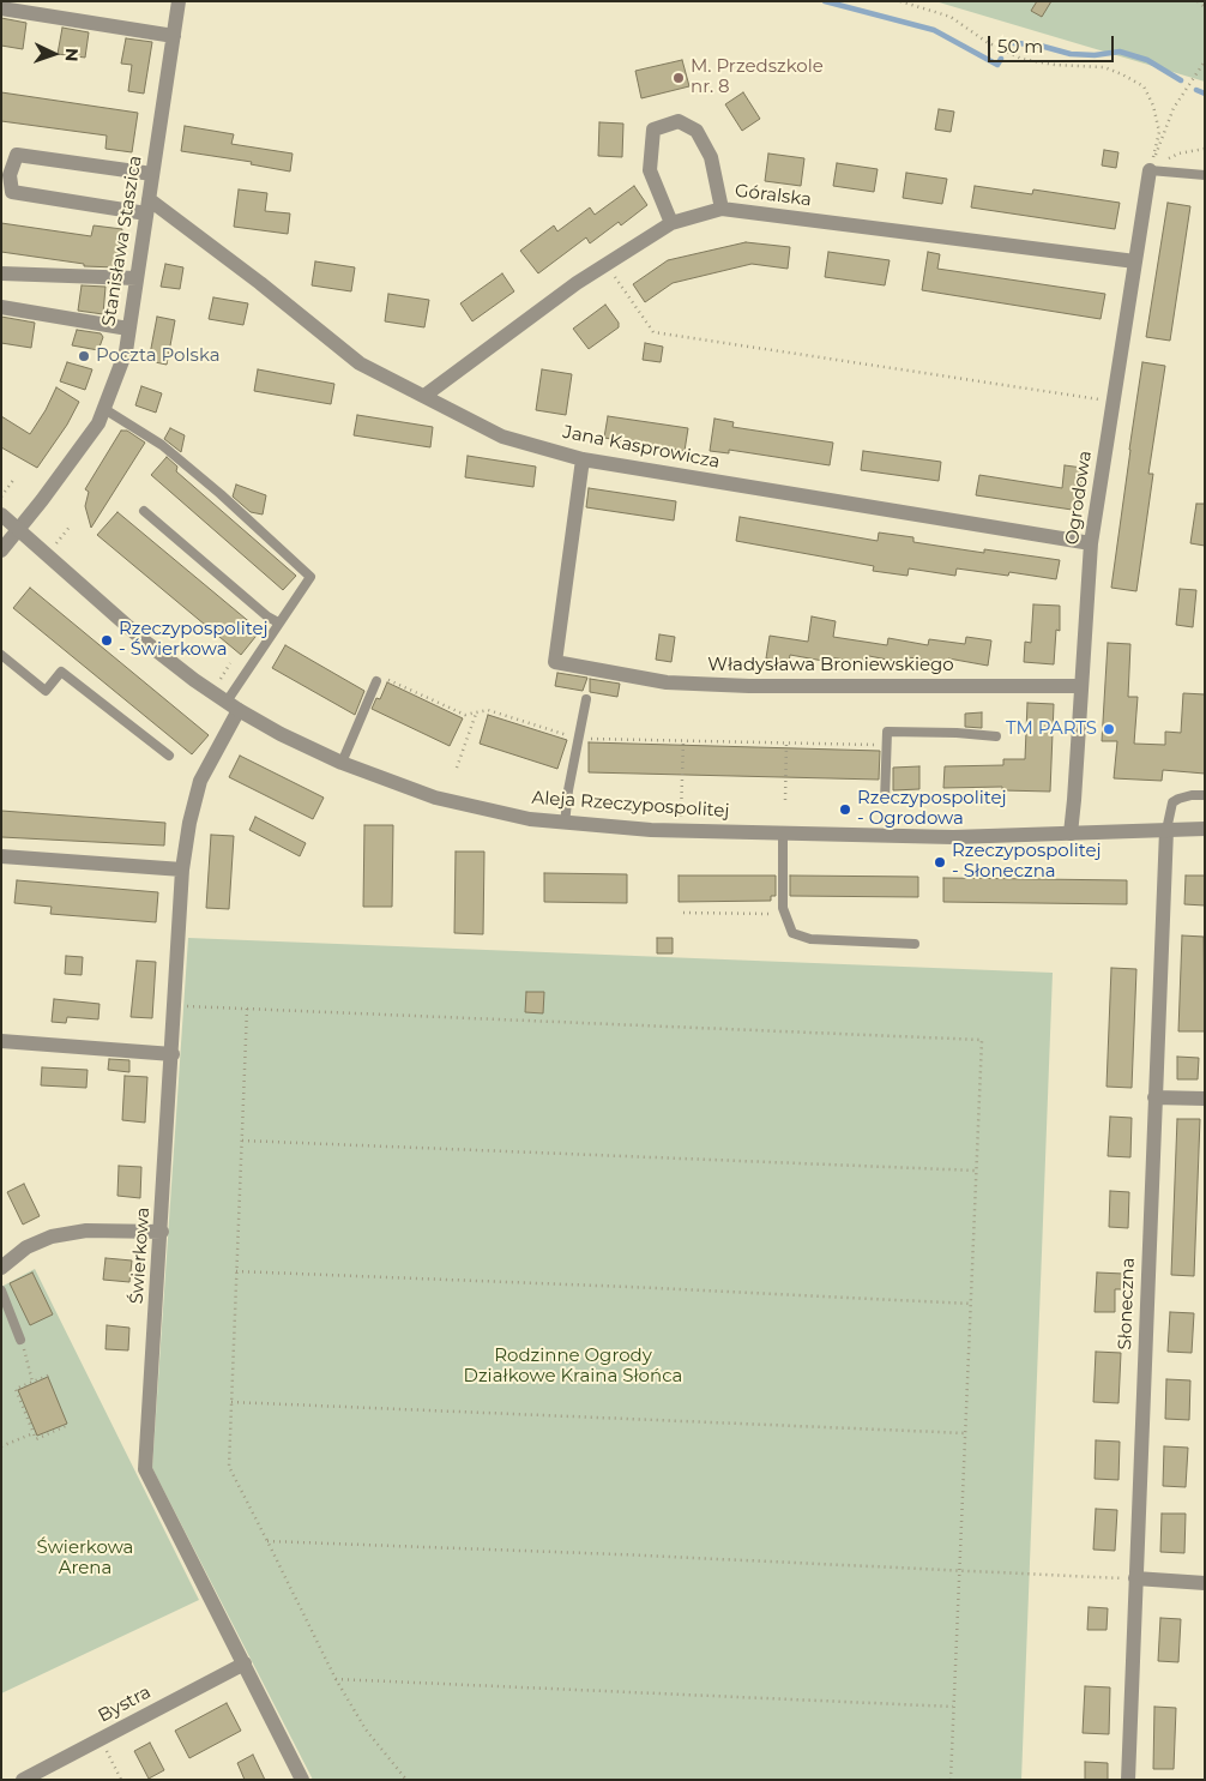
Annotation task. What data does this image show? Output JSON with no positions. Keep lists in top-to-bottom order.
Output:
{
  "streets": {
    "street": [
      "Góralska",
      "Stanisława Staszica",
      "Jana Kasprowicza",
      "Ogrodowa",
      "Władysława Broniewskiego",
      "Aleja Rzeczypospolitej",
      "Świerkowa",
      "Słoneczna",
      "Bystra"
    ]
  },
  "crossings": [
    ["Góralska", "Jana Kasprowicza"],
    ["Góralska", "Ogrodowa"],
    ["Stanisława Staszica", "Jana Kasprowicza"],
    ["Stanisława Staszica", "Aleja Rzeczypospolitej"],
    ["Jana Kasprowicza", "Ogrodowa"],
    ["Jana Kasprowicza", "Władysława Broniewskiego"],
    ["Ogrodowa", "Władysława Broniewskiego"],
    ["Ogrodowa", "Aleja Rzeczypospolitej"],
    ["Aleja Rzeczypospolitej", "Świerkowa"],
    ["Aleja Rzeczypospolitej", "Słoneczna"],
    ["Świerkowa", "Bystra"]
  ],
  "parks": ["Rodzinne Ogrody Działkowe Kraina Słońca", "Świerkowa Arena"],
  "places": [
    "M. Przedszkole nr. 8",
    "Poczta Polska",
    "Rzeczypospolitej - Świerkowa",
    "TM PARTS",
    "Rzeczypospolitej - Ogrodowa",
    "Rzeczypospolitej - Słoneczna"
  ],
  "scale_bar": "50 m",
  "north": "right"
}
